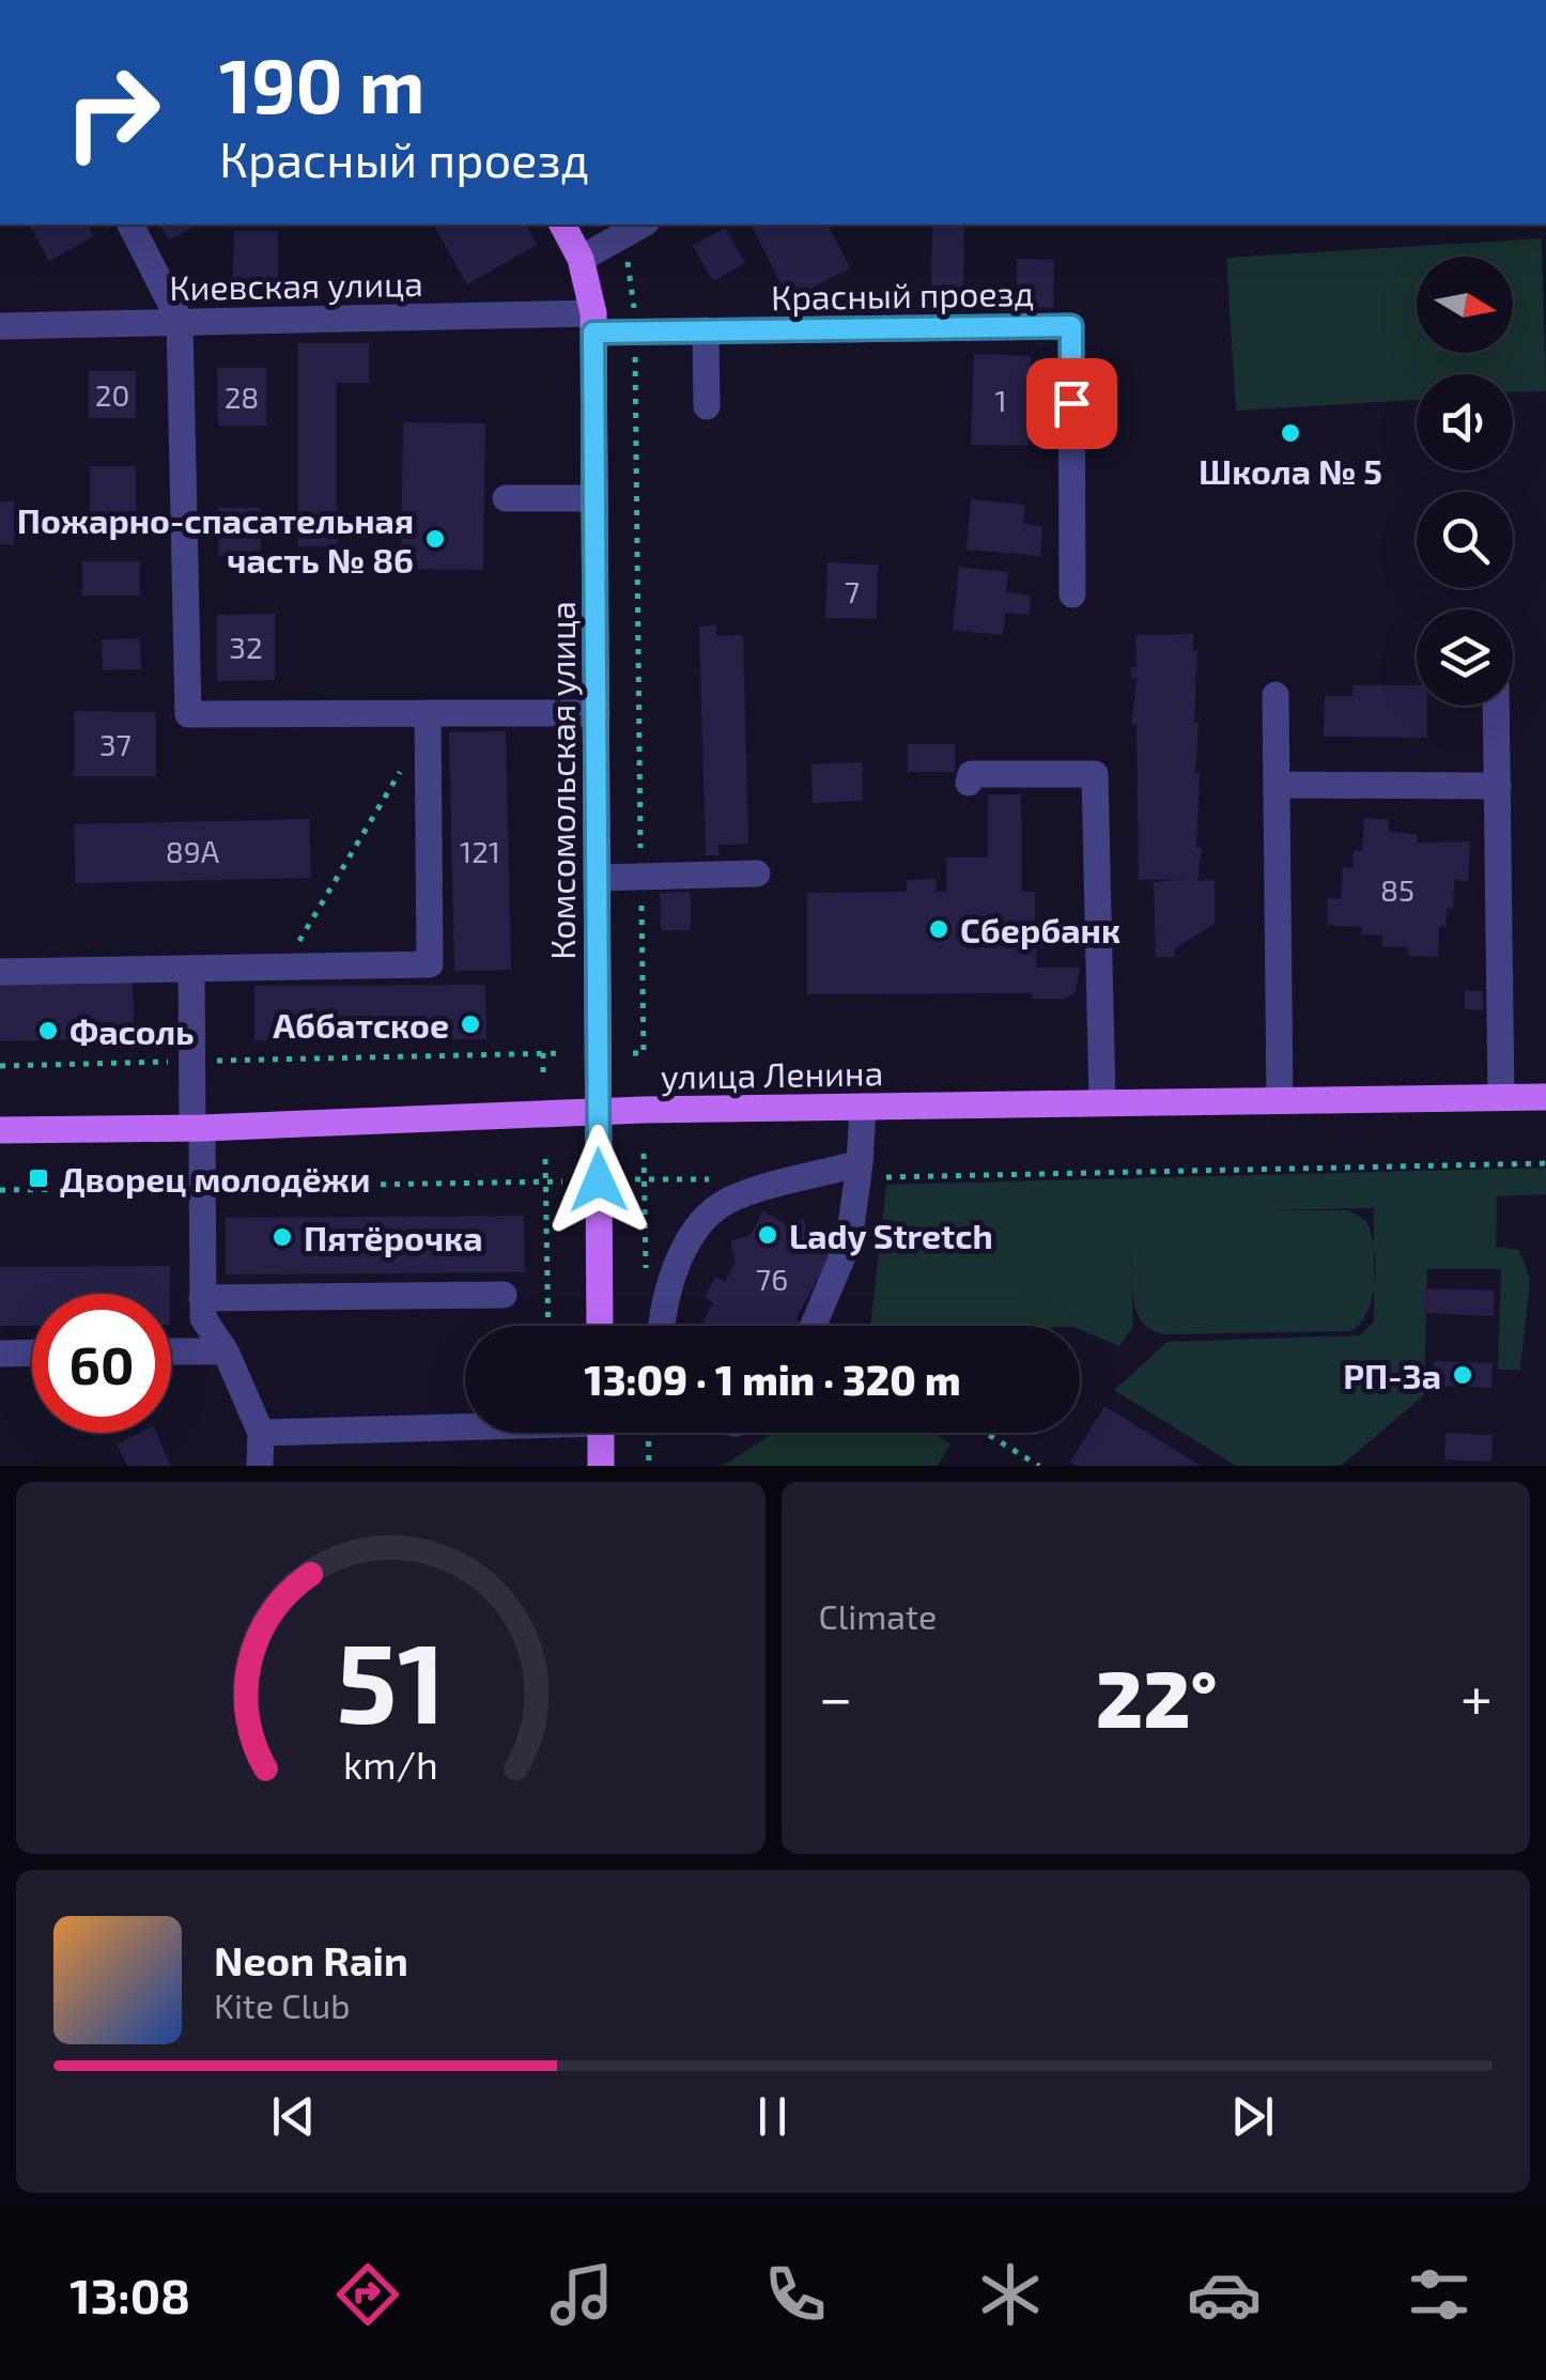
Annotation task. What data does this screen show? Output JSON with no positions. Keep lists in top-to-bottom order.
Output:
{
  "streets": {
    "main road": ["Комсомольская улица", "улица Ленина"],
    "street": ["Киевская улица", "Красный проезд"]
  },
  "crossings": [
    ["Киевская улица", "Красный проезд"],
    ["Киевская улица", "Комсомольская улица"],
    ["Красный проезд", "Комсомольская улица"],
    ["Комсомольская улица", "улица Ленина"]
  ],
  "places": {
    "other": [
      "Школа № 5",
      "Пожарно-спасательная часть № 86",
      "Сбербанк",
      "Аббатское",
      "Фасоль",
      "Lady Stretch",
      "Пятёрочка",
      "РП-3а"
    ],
    "transit": ["Дворец молодёжи"]
  },
  "house_numbers": [
    "20",
    "28",
    "1",
    "7",
    "32",
    "37",
    "89А",
    "121",
    "85",
    "76"
  ],
  "north": "right",
  "page": {
    "turn": ["190 m", "Красный проезд"],
    "limit": "60",
    "trip": "13:09 · 1 min · 320 m",
    "tile": "Climate",
    "heat": ["−", "22°", "+"],
    "song": ["Neon Rain", "Kite Club"],
    "tabs": "13:08",
    "gauge": ["51", "km/h"]
  }
}
